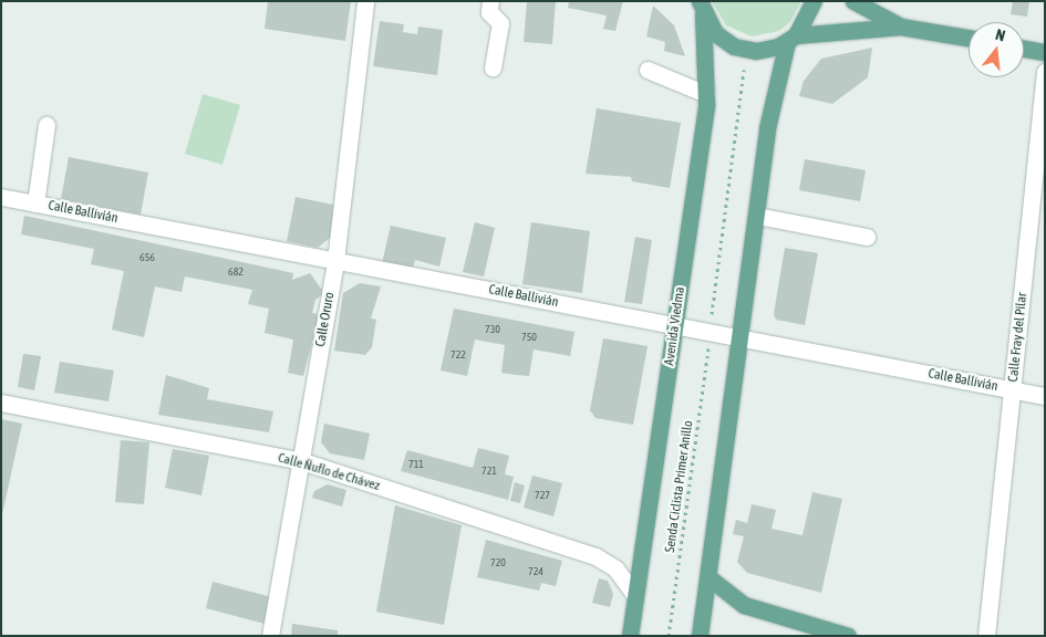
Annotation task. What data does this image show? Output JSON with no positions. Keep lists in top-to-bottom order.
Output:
{
  "streets": {
    "main road": ["Avenida Viedma"],
    "street": [
      "Calle Ballivián",
      "Calle Oruro",
      "Calle Fray del Pilar",
      "Calle Ñuflo de Chávez"
    ],
    "path": ["Senda Ciclista Primer Anillo"]
  },
  "crossings": [
    ["Calle Ballivián", "Calle Oruro"],
    ["Calle Ballivián", "Avenida Viedma"],
    ["Calle Ballivián", "Calle Fray del Pilar"],
    ["Calle Oruro", "Calle Ñuflo de Chávez"],
    ["Avenida Viedma", "Calle Ñuflo de Chávez"]
  ],
  "house_numbers": [
    "656",
    "682",
    "730",
    "750",
    "722",
    "711",
    "721",
    "727",
    "720",
    "724"
  ],
  "north": "top"
}
